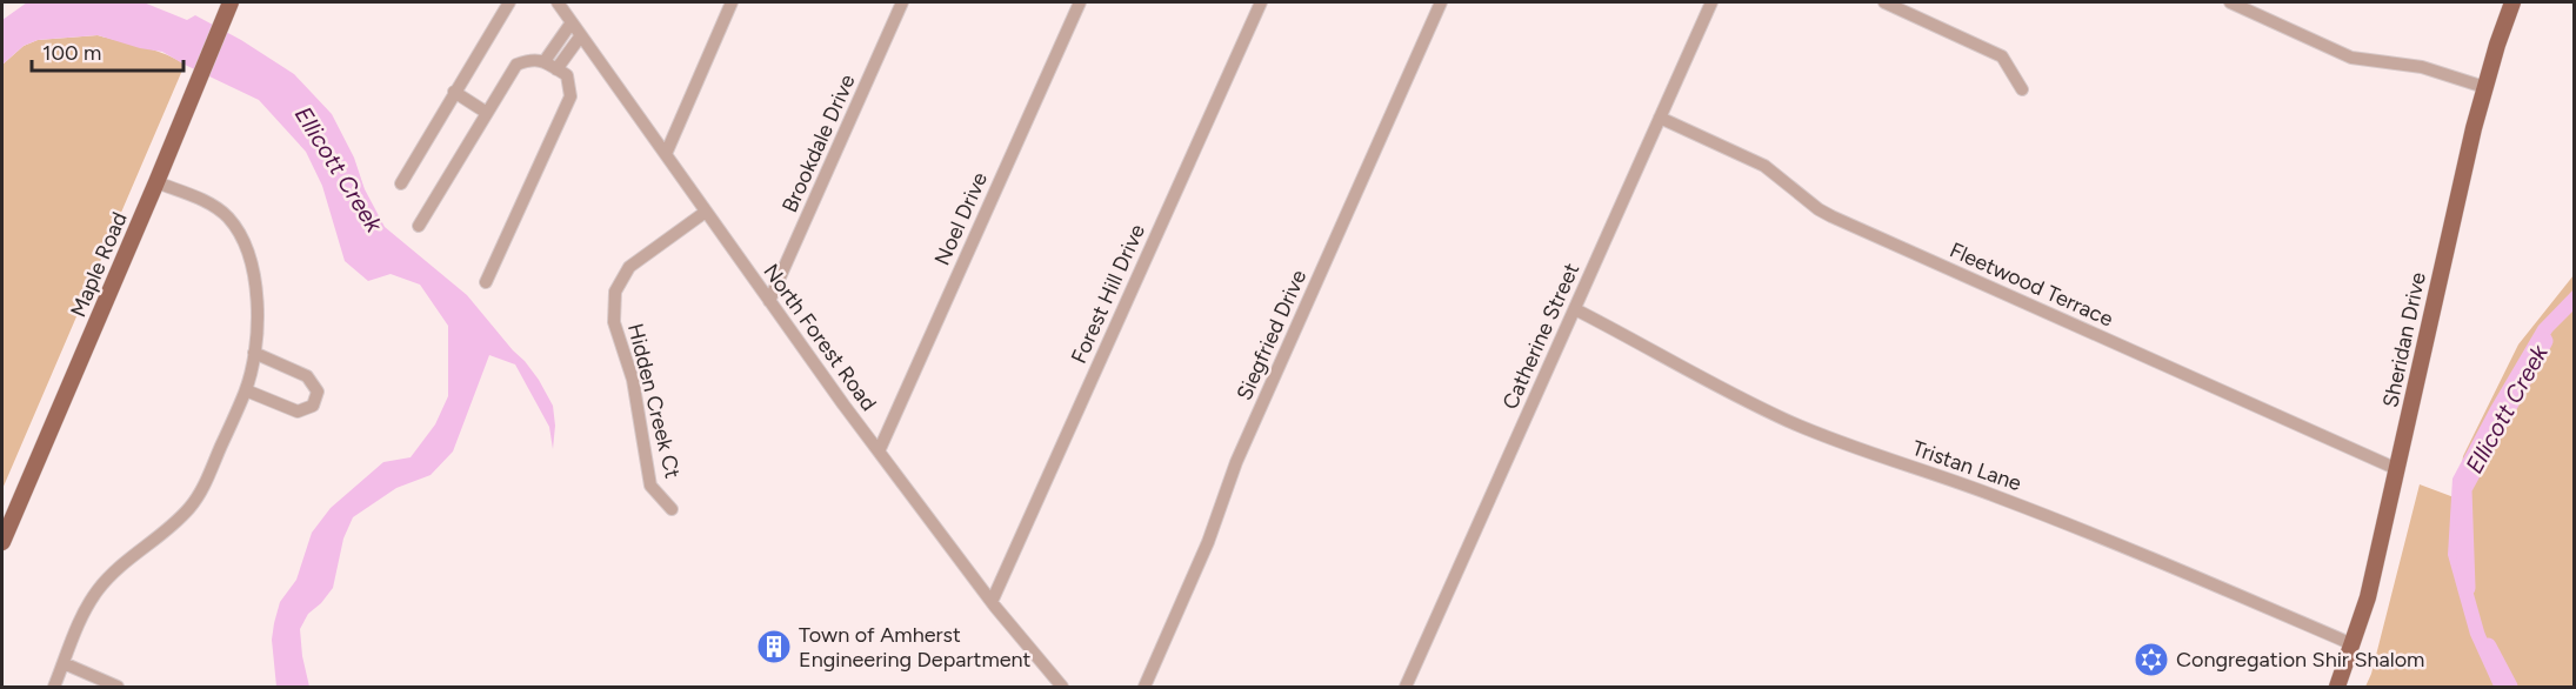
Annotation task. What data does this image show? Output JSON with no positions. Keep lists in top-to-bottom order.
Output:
{
  "streets": {
    "main road": ["Maple Road", "Sheridan Drive"],
    "street": [
      "Brookdale Drive",
      "Noel Drive",
      "Fleetwood Terrace",
      "Forest Hill Drive",
      "Siegfried Drive",
      "Catherine Street",
      "North Forest Road",
      "Hidden Creek Ct",
      "Tristan Lane"
    ]
  },
  "crossings": [
    ["Brookdale Drive", "North Forest Road"],
    ["Noel Drive", "North Forest Road"],
    ["Fleetwood Terrace", "Catherine Street"],
    ["Fleetwood Terrace", "Sheridan Drive"],
    ["Forest Hill Drive", "North Forest Road"],
    ["Catherine Street", "Tristan Lane"],
    ["North Forest Road", "Hidden Creek Ct"],
    ["Sheridan Drive", "Tristan Lane"]
  ],
  "water": ["Ellicott Creek"],
  "places": {
    "building": ["Town of Amherst Engineering Department"],
    "synagogue": ["Congregation Shir Shalom"]
  },
  "scale_bar": "100 m"
}
